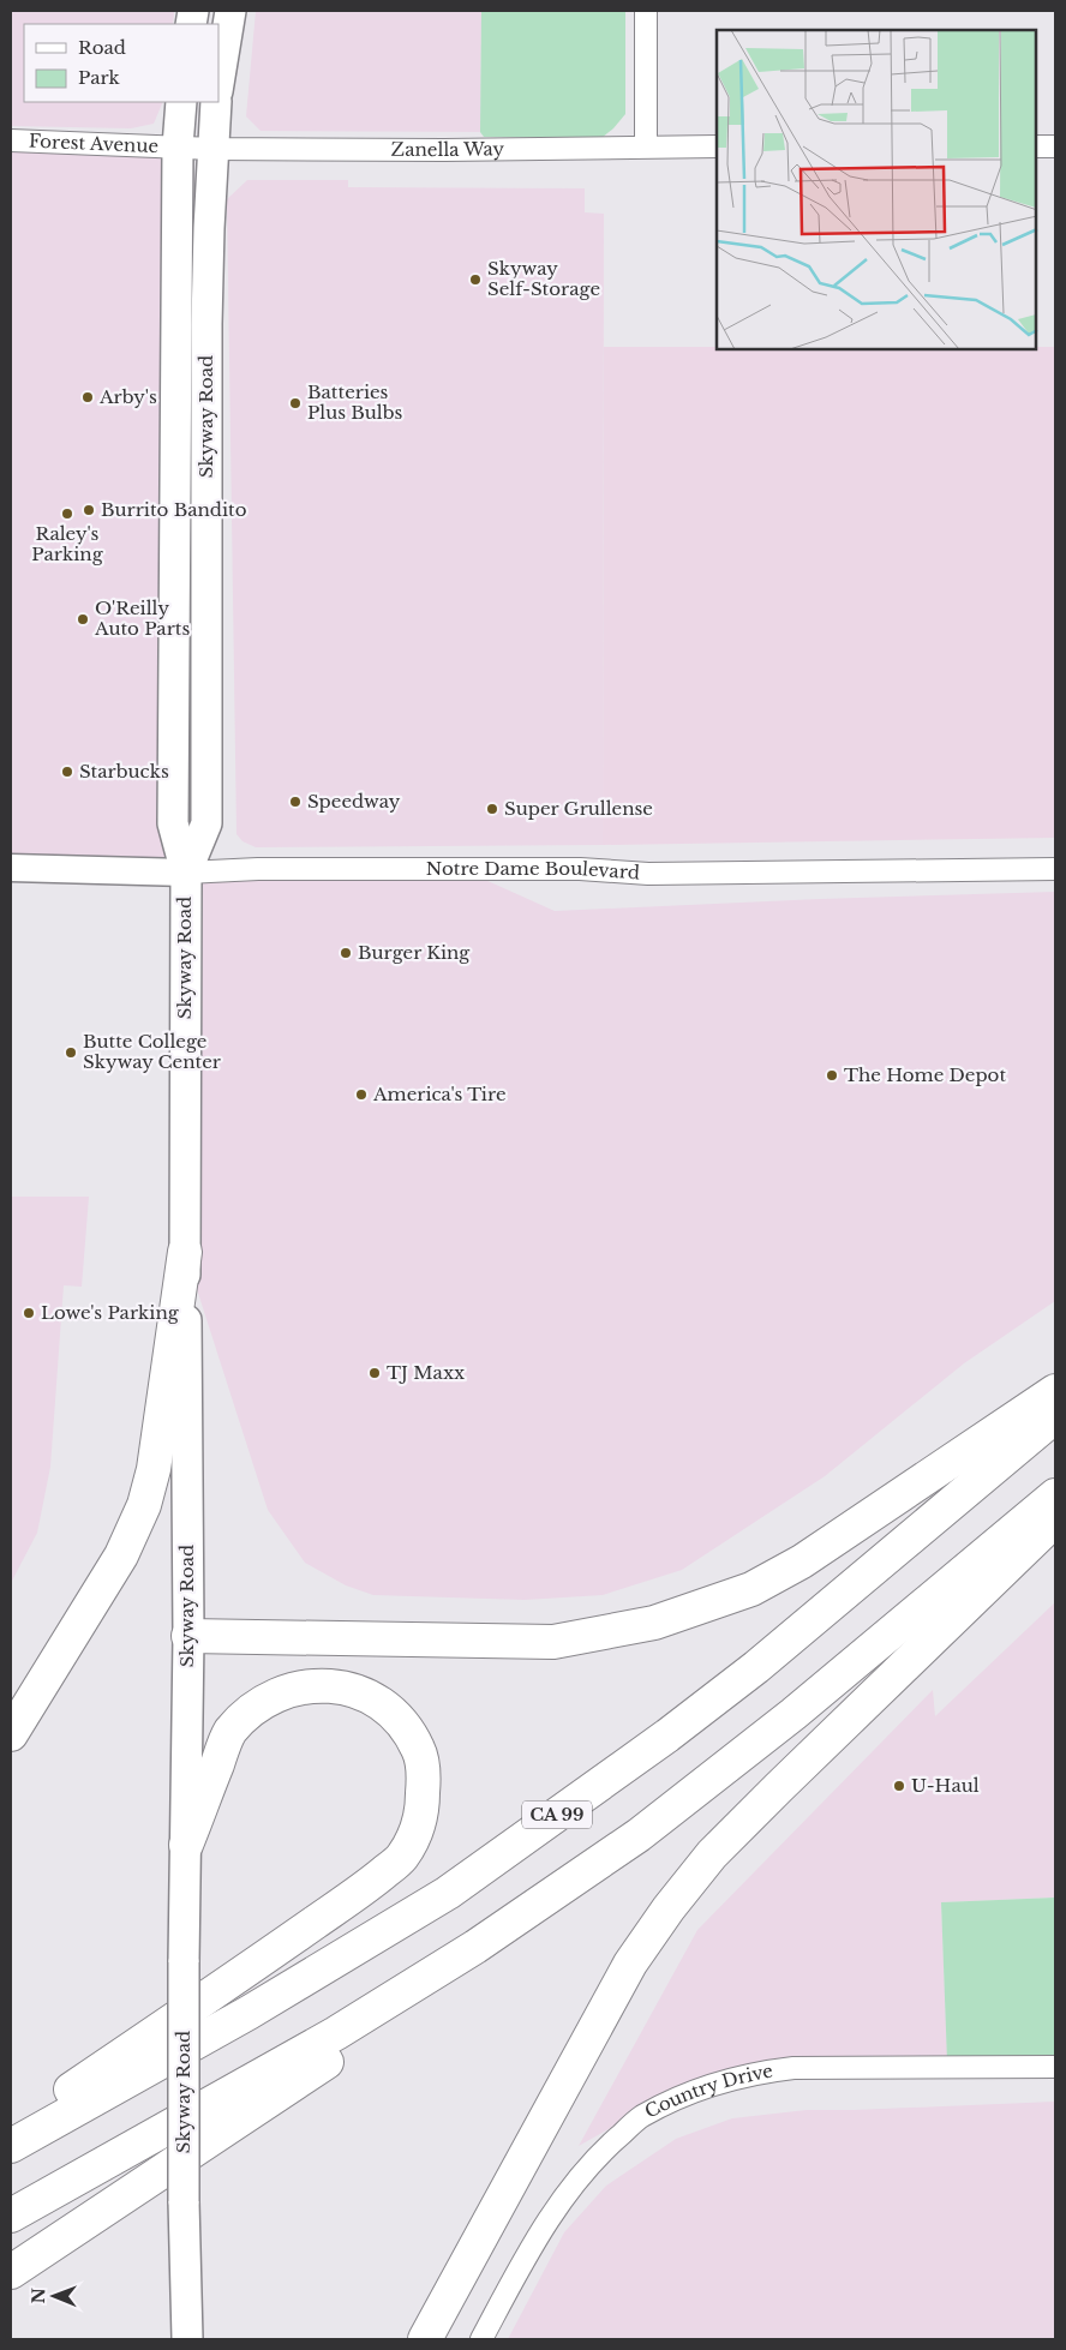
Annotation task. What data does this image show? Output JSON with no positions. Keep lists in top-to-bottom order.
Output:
{
  "streets": {
    "highway": ["CA 99"],
    "main road": ["Skyway Road"],
    "street": [
      "Forest Avenue",
      "Zanella Way",
      "Notre Dame Boulevard",
      "Country Drive"
    ]
  },
  "crossings": [
    ["Forest Avenue", "Zanella Way"],
    ["Forest Avenue", "Skyway Road"],
    ["Zanella Way", "Skyway Road"],
    ["Skyway Road", "Notre Dame Boulevard"]
  ],
  "places": [
    "Skyway Self-Storage",
    "Arby's",
    "Batteries Plus Bulbs",
    "Burrito Bandito",
    "Raley's Parking",
    "O'Reilly Auto Parts",
    "Starbucks",
    "Speedway",
    "Super Grullense",
    "Burger King",
    "Butte College Skyway Center",
    "The Home Depot",
    "America's Tire",
    "Lowe's Parking",
    "TJ Maxx",
    "U-Haul"
  ],
  "legend": ["Road", "Park"],
  "north": "left"
}
